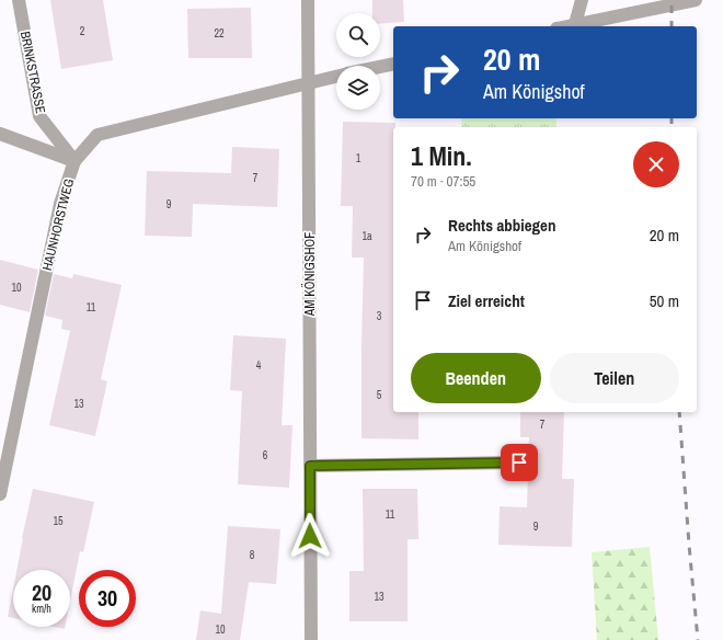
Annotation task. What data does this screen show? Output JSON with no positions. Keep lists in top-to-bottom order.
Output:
{
  "streets": {
    "street": ["BRINKSTRASSE", "HAUNHORSTWEG", "AM KÖNIGSHOF"]
  },
  "crossings": [
    ["BRINKSTRASSE", "HAUNHORSTWEG"],
    ["HAUNHORSTWEG", "AM KÖNIGSHOF"]
  ],
  "house_numbers": [
    "2",
    "22",
    "1",
    "7",
    "9",
    "1a",
    "10",
    "11",
    "3",
    "4",
    "5",
    "13",
    "7",
    "6",
    "11",
    "15",
    "9",
    "8",
    "13",
    "10"
  ],
  "page": {
    "turn": ["20 m", "Am Königshof"],
    "heading": ["1 Min.", "70 m · 07:55"],
    "list": [
      {
        "name": "Rechts abbiegen",
        "note": "Am Königshof",
        "value": "20 m"
      },
      {
        "name": "Ziel erreicht",
        "value": "50 m"
      }
    ],
    "buttons": ["Beenden", "Teilen"],
    "speed": "20 km/h",
    "limit": "30"
  }
}
